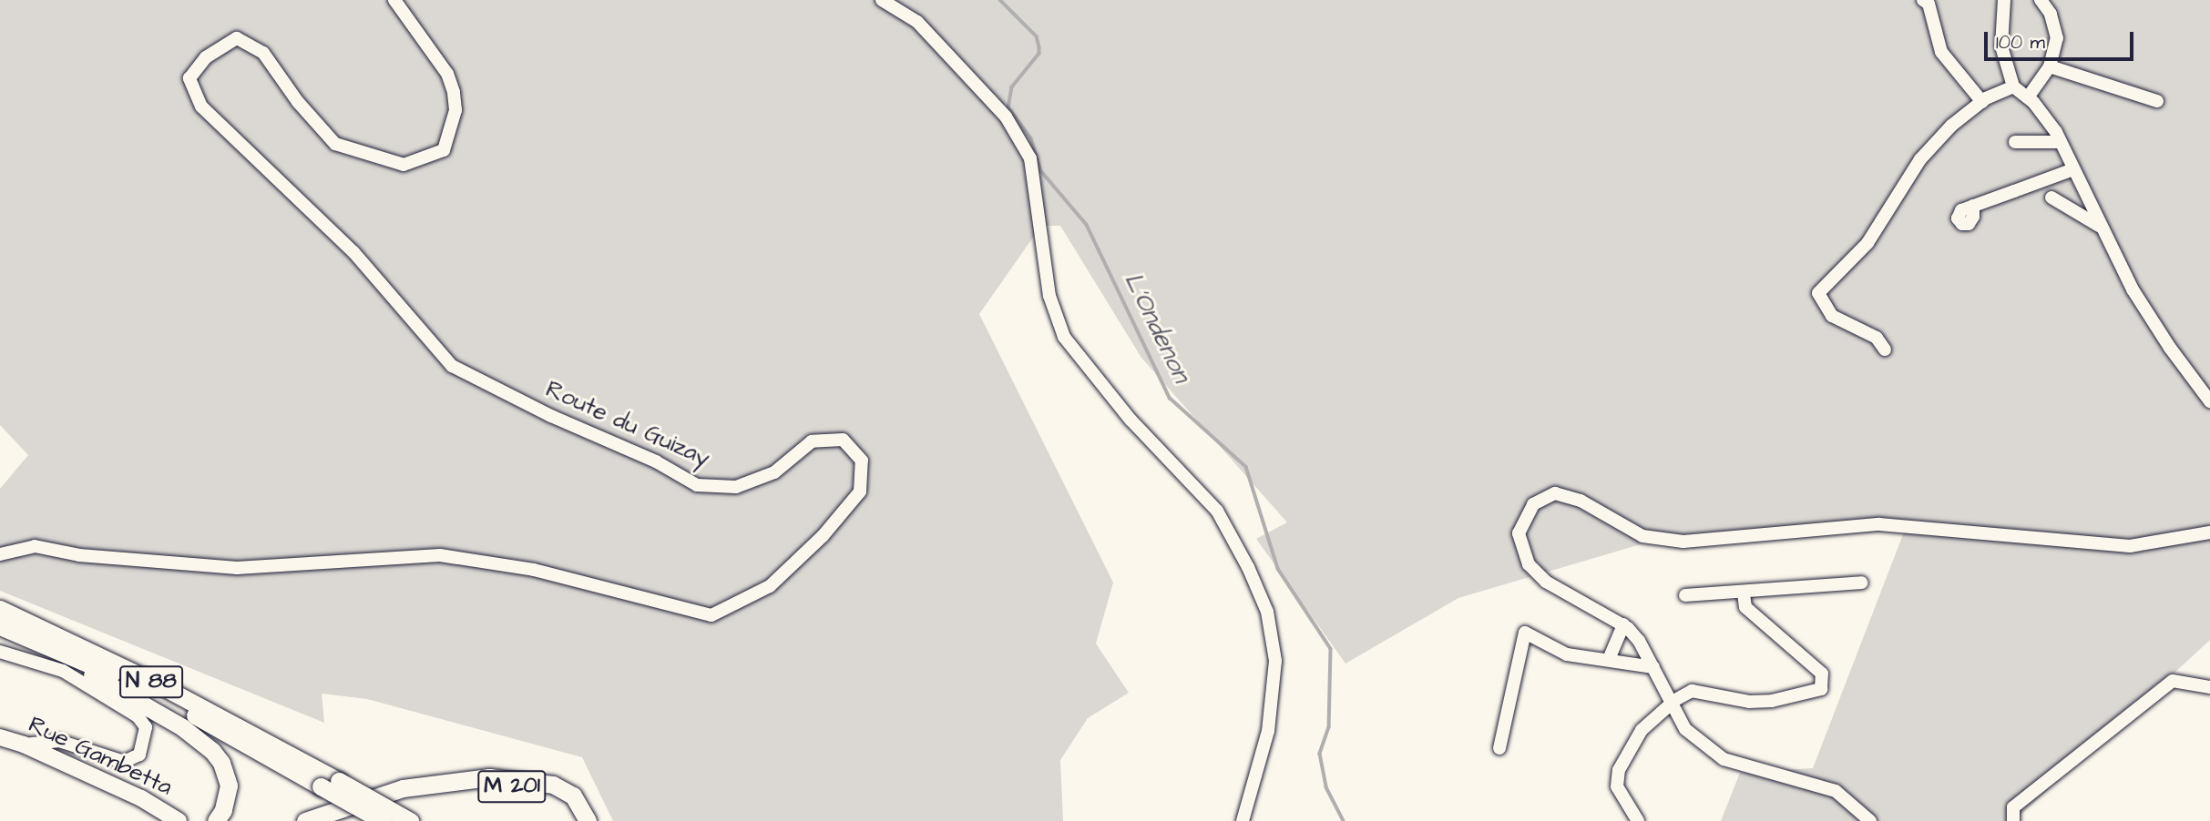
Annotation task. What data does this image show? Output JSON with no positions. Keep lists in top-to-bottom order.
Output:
{
  "streets": {
    "highway": ["N 88", "M 201"],
    "main road": ["Rue Gambetta"],
    "street": ["Route du Guizay"]
  },
  "water": ["L'Ondenon"],
  "scale_bar": "100 m"
}
